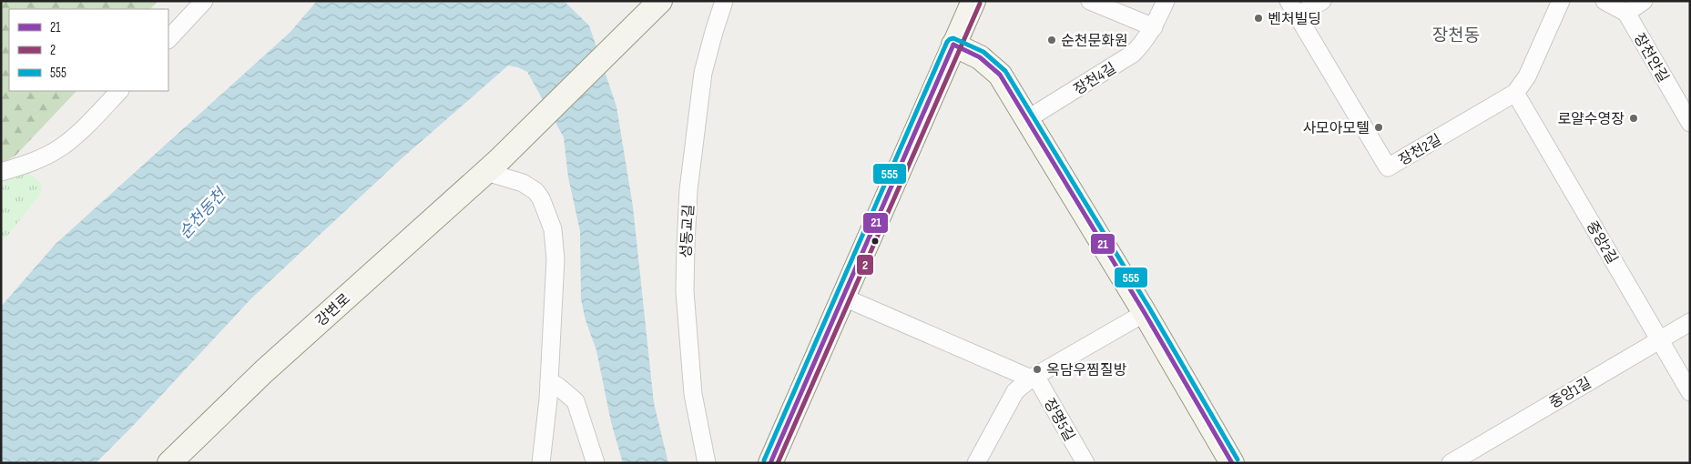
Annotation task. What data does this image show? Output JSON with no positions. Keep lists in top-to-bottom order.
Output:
{
  "streets": {
    "main road": ["강변로"],
    "street": [
      "장천안길",
      "장천4길",
      "장천2길",
      "성동교길",
      "중앙2길",
      "중앙1길",
      "장명5길"
    ]
  },
  "crossings": [
    ["장천2길", "중앙2길"],
    ["중앙2길", "중앙1길"]
  ],
  "districts": ["장천동"],
  "water": ["순천동천"],
  "places": [
    "벤처빌딩",
    "순천문화원",
    "로얄수영장",
    "사모아모텔",
    "옥담우찜질방"
  ],
  "lines": ["transit line 2", "transit line 555", "transit line 21"],
  "legend": ["21", "2", "555"]
}
